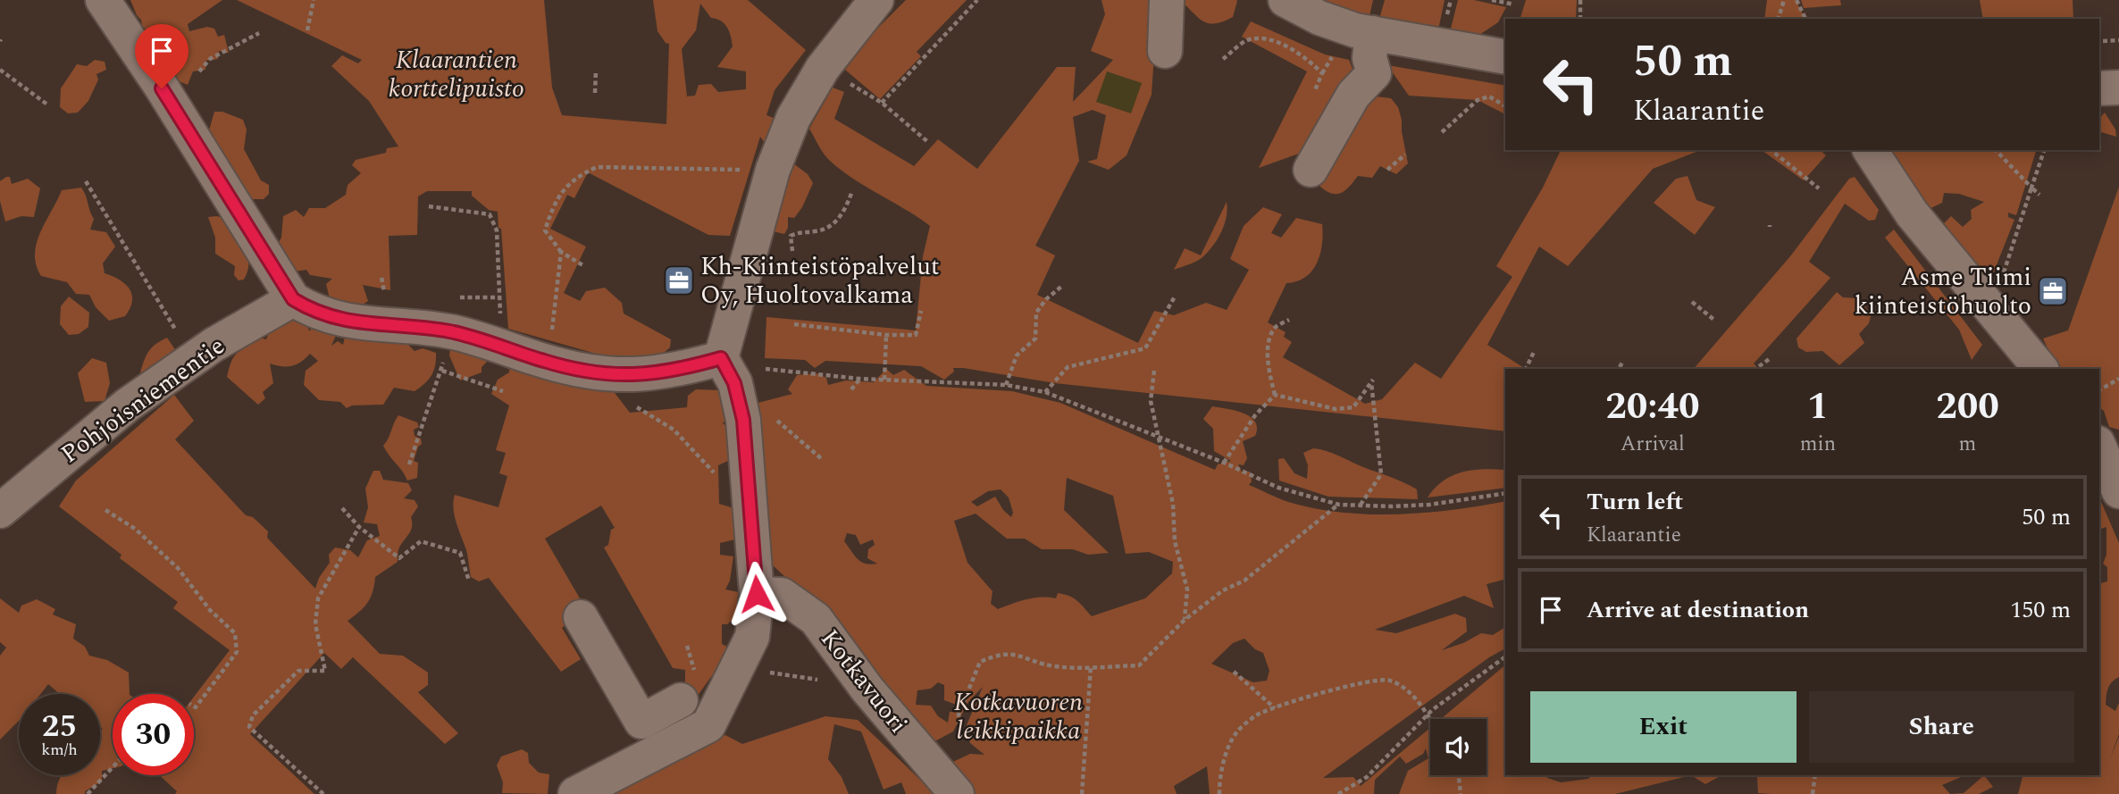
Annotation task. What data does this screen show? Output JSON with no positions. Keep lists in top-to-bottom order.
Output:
{
  "streets": {
    "street": ["Pohjoisniementie", "Kotkavuori"]
  },
  "parks": ["Klaarantien korttelipuisto", "Kotkavuoren leikkipaikka"],
  "places": {
    "office": ["Kh-Kiinteistöpalvelut Oy, Huoltovalkama", "Asme Tiimi kiinteistöhuolto"]
  },
  "page": {
    "turn": ["50 m", "Klaarantie"],
    "eta": [
      "20:40",
      "Arrival",
      "1",
      "min",
      "200",
      "m"
    ],
    "list": [
      {
        "name": "Turn left",
        "note": "Klaarantie",
        "value": "50 m"
      },
      {
        "name": "Arrive at destination",
        "value": "150 m"
      }
    ],
    "buttons": ["Exit", "Share"],
    "speed": "25 km/h",
    "limit": "30"
  }
}
